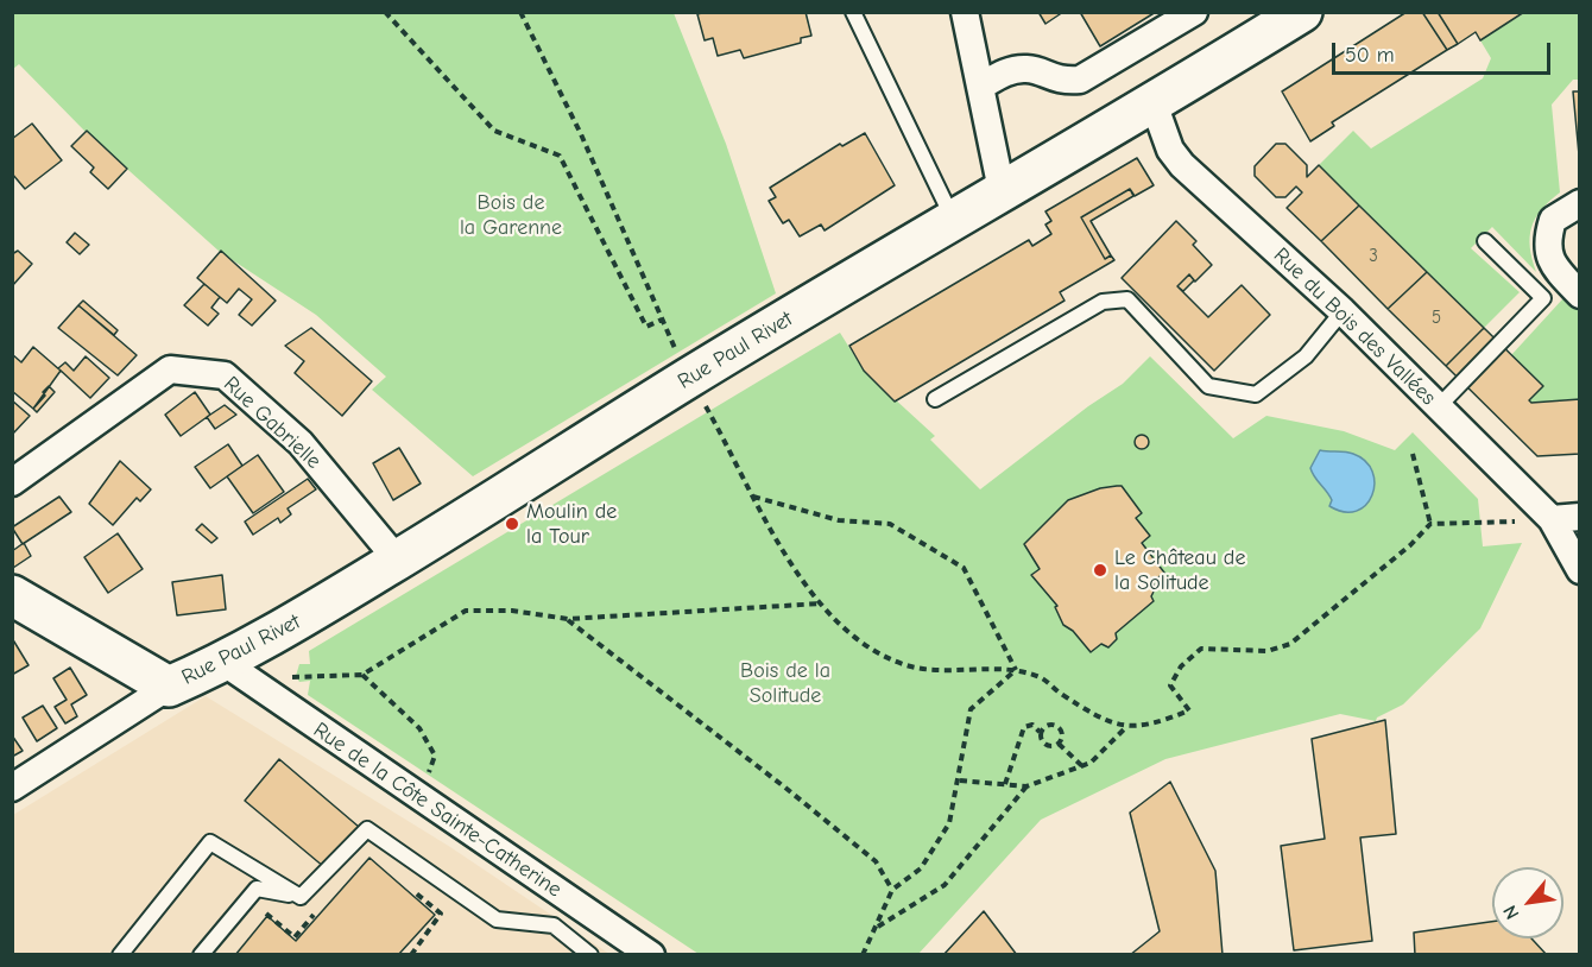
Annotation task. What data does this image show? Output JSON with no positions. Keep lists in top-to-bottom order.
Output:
{
  "streets": {
    "street": [
      "Rue du Bois des Vallées",
      "Rue Paul Rivet",
      "Rue Gabrielle",
      "Rue de la Côte Sainte-Catherine"
    ]
  },
  "crossings": [
    ["Rue du Bois des Vallées", "Rue Paul Rivet"],
    ["Rue Paul Rivet", "Rue Gabrielle"],
    ["Rue Paul Rivet", "Rue de la Côte Sainte-Catherine"]
  ],
  "parks": ["Bois de la Garenne", "Bois de la Solitude"],
  "places": ["Moulin de la Tour", "Le Château de la Solitude"],
  "house_numbers": ["3", "5"],
  "scale_bar": "50 m",
  "north": "bottom left"
}
